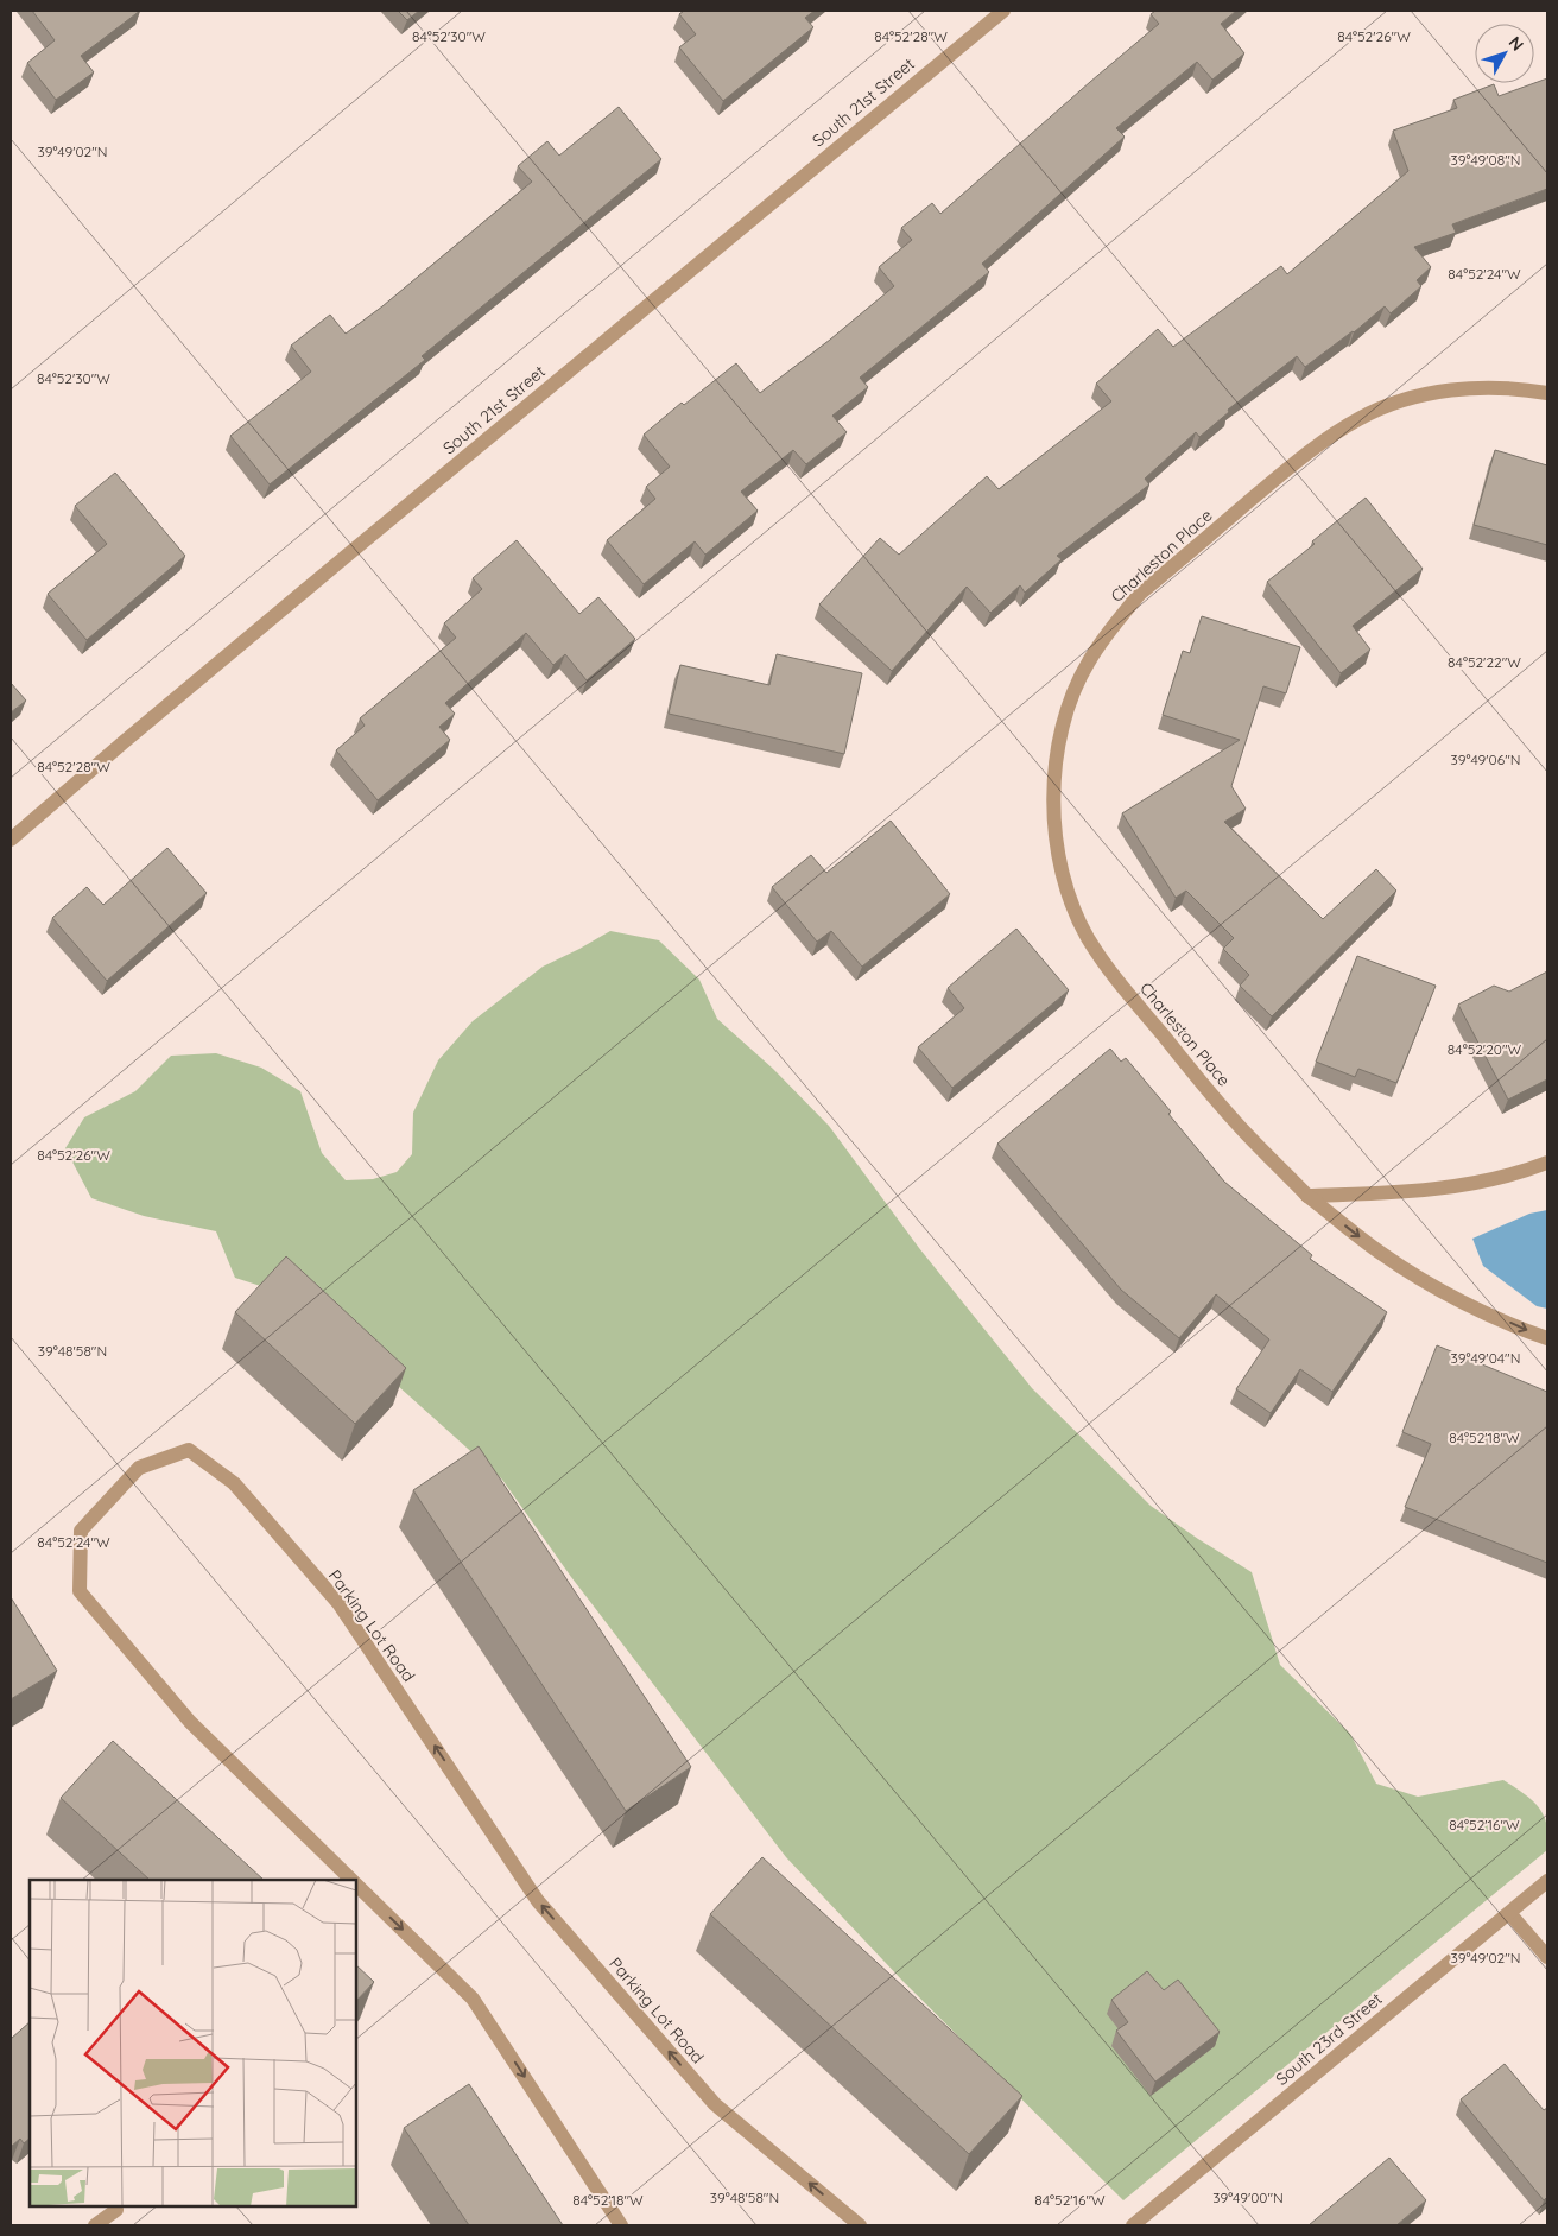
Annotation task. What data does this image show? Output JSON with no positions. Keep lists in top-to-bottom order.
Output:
{
  "streets": {
    "street": [
      "South 21st Street",
      "Charleston Place",
      "Parking Lot Road",
      "South 23rd Street"
    ]
  },
  "north": "top right",
  "coordinates": [
    "84°52'30\"W",
    "84°52'28\"W",
    "84°52'26\"W",
    "39°49'02\"N",
    "39°49'08\"N",
    "84°52'24\"W",
    "84°52'22\"W",
    "39°49'06\"N",
    "84°52'20\"W",
    "39°48'58\"N",
    "39°49'04\"N",
    "84°52'18\"W",
    "84°52'16\"W",
    "39°49'00\"N"
  ]
}
